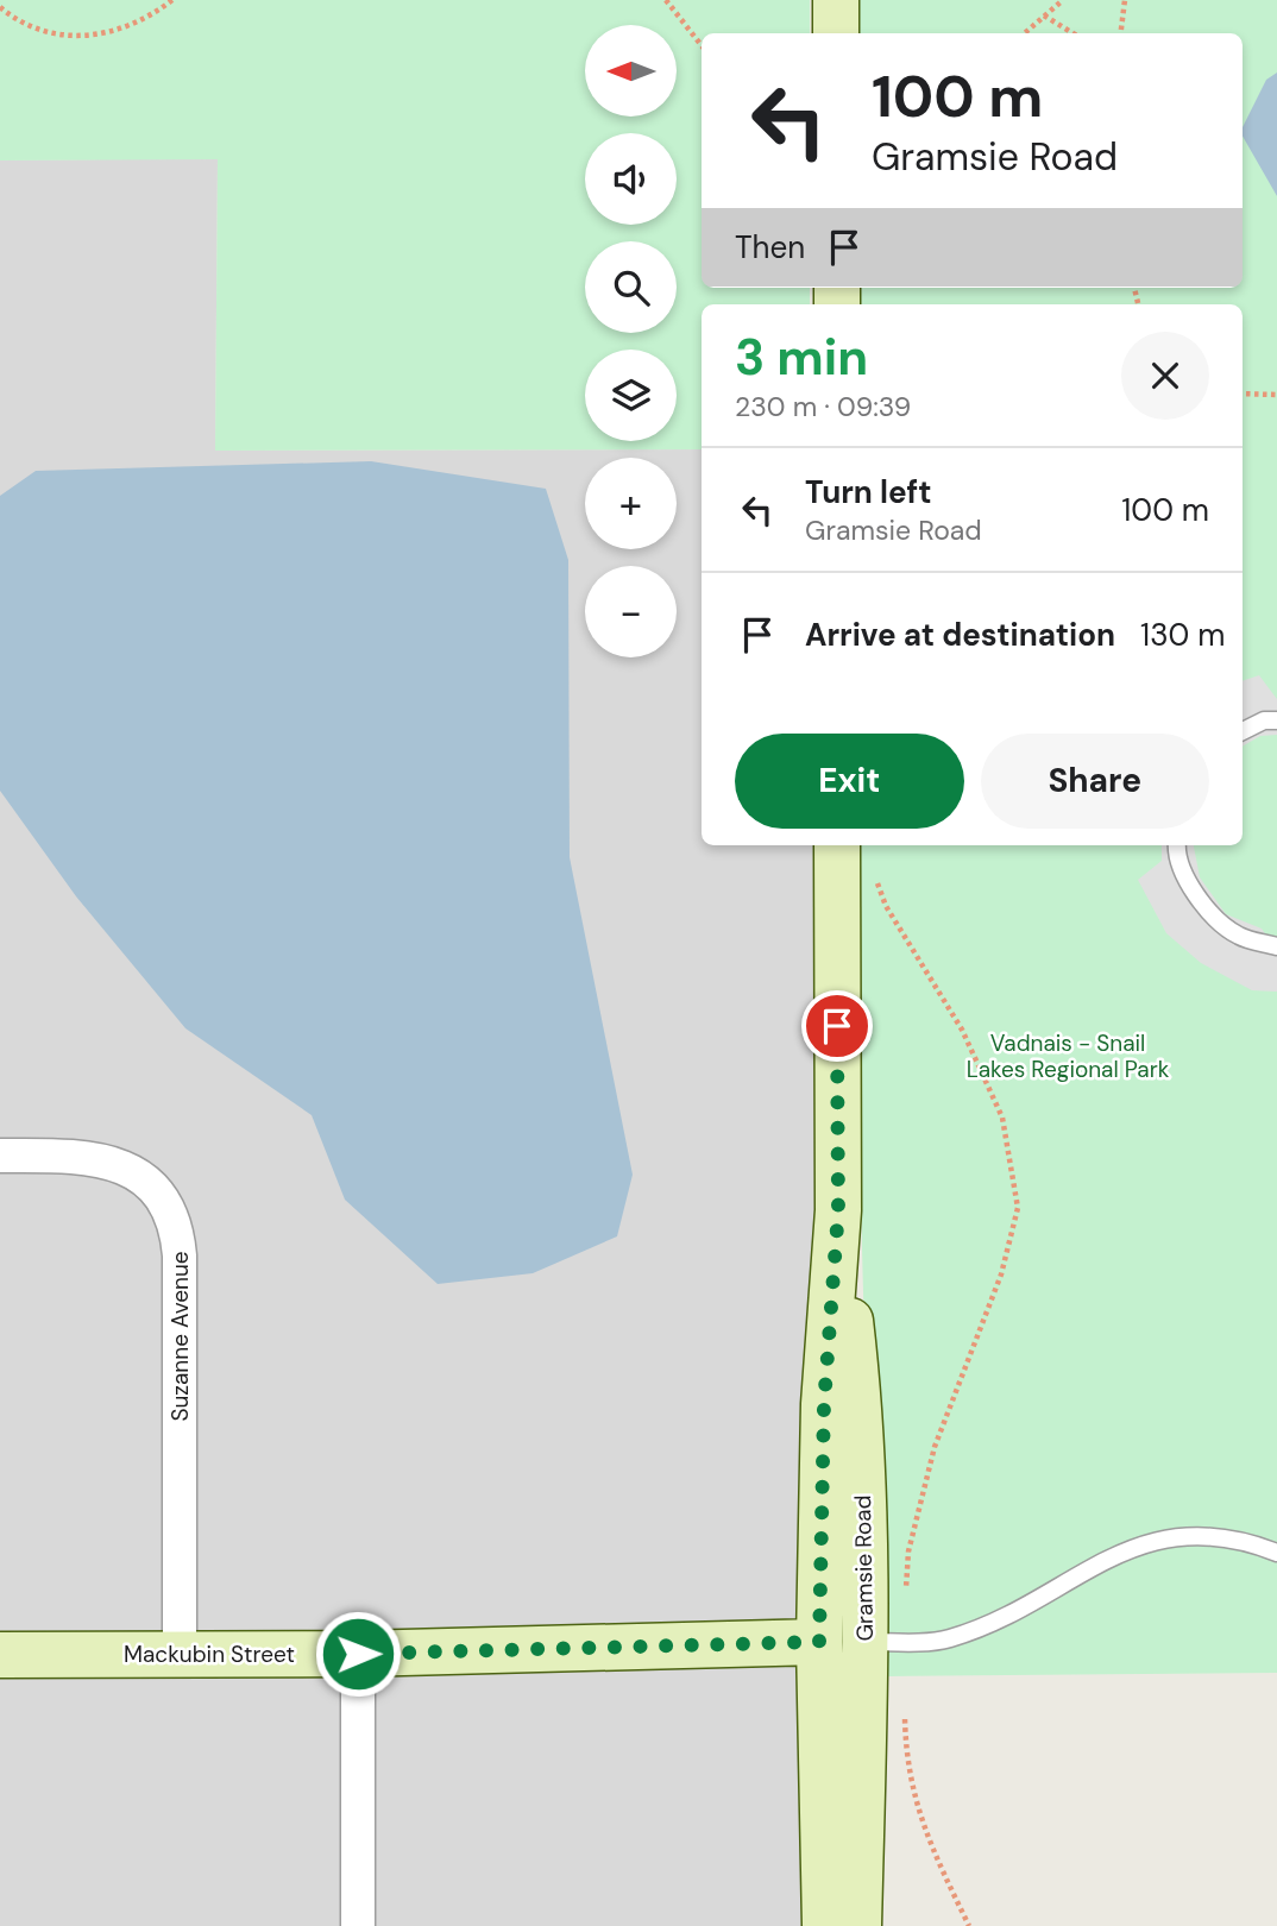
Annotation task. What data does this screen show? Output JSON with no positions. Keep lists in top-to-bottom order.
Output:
{
  "streets": {
    "street": ["Suzanne Avenue", "Gramsie Road", "Mackubin Street"]
  },
  "crossings": [
    ["Suzanne Avenue", "Mackubin Street"],
    ["Gramsie Road", "Mackubin Street"]
  ],
  "parks": ["Vadnais - Snail Lakes Regional Park"],
  "north": "left",
  "page": {
    "map_buttons": ["+", "−"],
    "turn": ["100 m", "Gramsie Road"],
    "then": "Then",
    "heading": ["3 min", "230 m · 09:39"],
    "list": [
      {
        "name": "Turn left",
        "note": "Gramsie Road",
        "value": "100 m"
      },
      {
        "name": "Arrive at destination",
        "value": "130 m"
      }
    ],
    "buttons": ["Exit", "Share"]
  }
}
